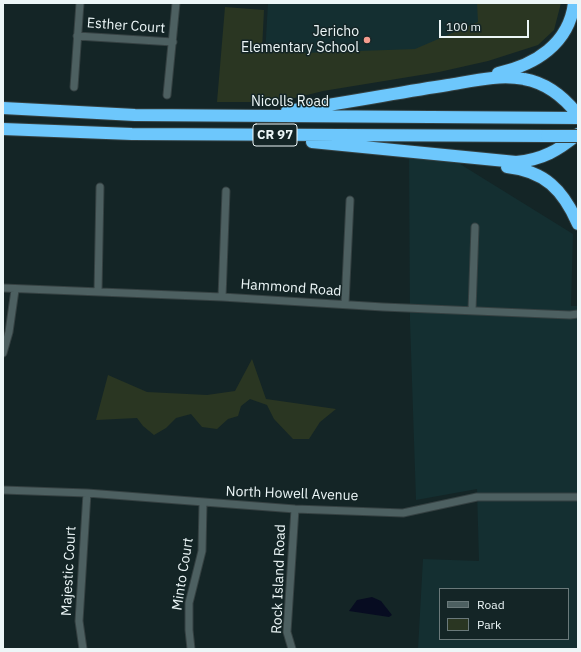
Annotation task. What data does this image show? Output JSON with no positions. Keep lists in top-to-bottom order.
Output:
{
  "streets": {
    "highway": ["Nicolls Road", "CR 97"],
    "street": [
      "Esther Court",
      "Hammond Road",
      "North Howell Avenue",
      "Majestic Court",
      "Minto Court",
      "Rock Island Road"
    ]
  },
  "crossings": [
    ["North Howell Avenue", "Majestic Court"],
    ["North Howell Avenue", "Minto Court"],
    ["North Howell Avenue", "Rock Island Road"]
  ],
  "places": ["Jericho Elementary School"],
  "legend": ["Road", "Park"],
  "scale_bar": "100 m"
}
